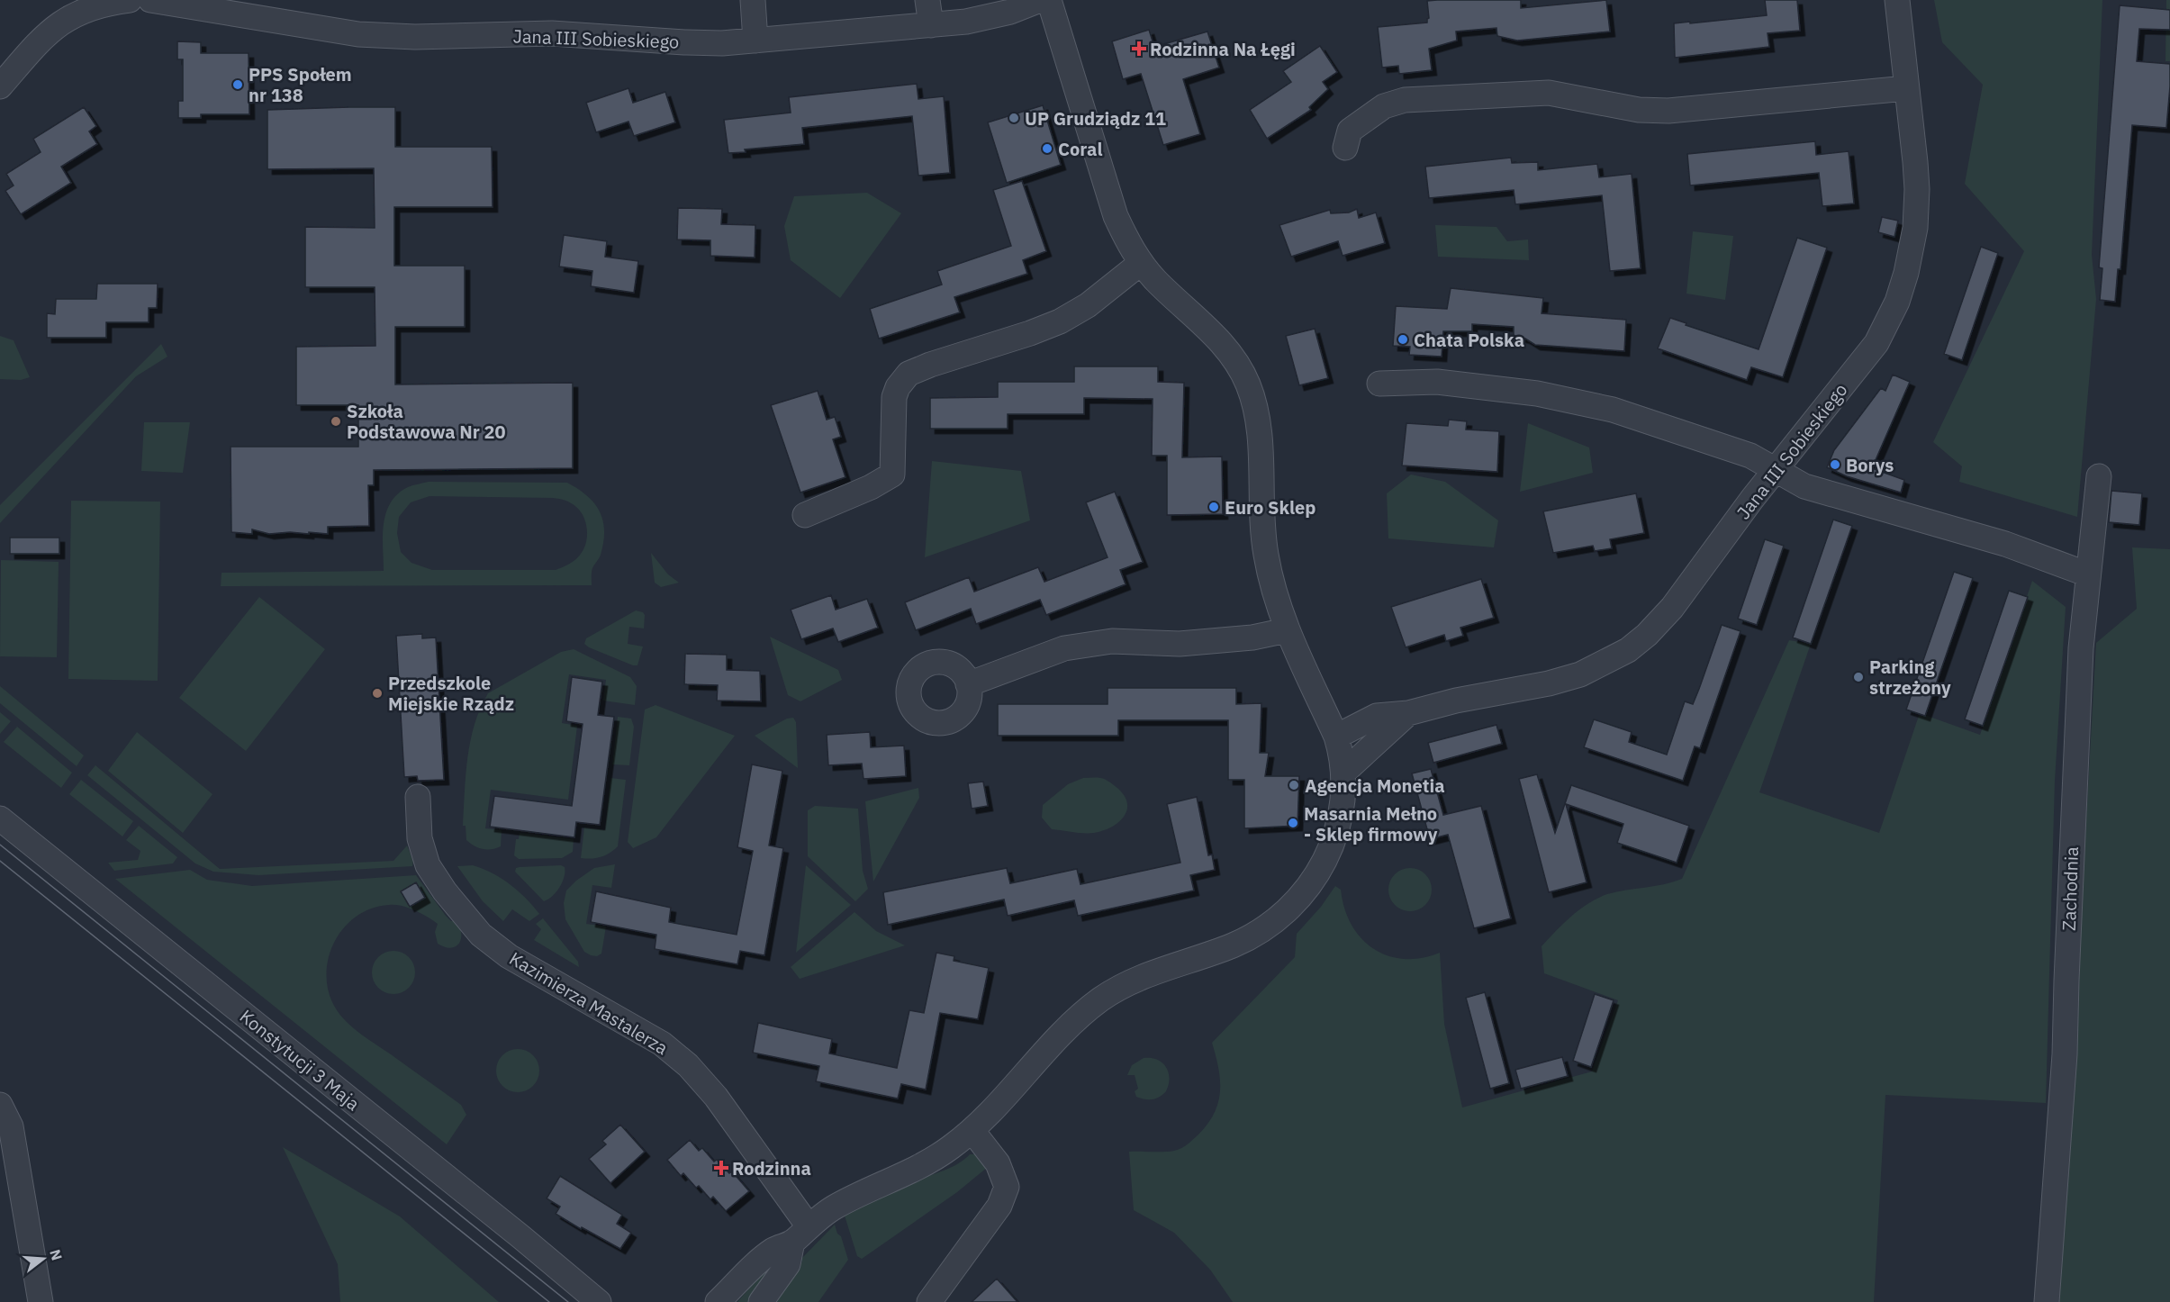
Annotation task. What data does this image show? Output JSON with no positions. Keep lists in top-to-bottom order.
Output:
{
  "streets": {
    "street": [
      "Jana III Sobieskiego",
      "Zachodnia",
      "Kazimierza Mastalerza",
      "Konstytucji 3 Maja"
    ]
  },
  "places": {
    "health": ["Rodzinna Na Łęgi", "Rodzinna"],
    "other": [
      "PPS Społem nr 138",
      "UP Grudziądz 11",
      "Coral",
      "Chata Polska",
      "Szkoła Podstawowa Nr 20",
      "Borys",
      "Euro Sklep",
      "Parking strzeżony",
      "Przedszkole Miejskie Rządz",
      "Agencja Monetia",
      "Masarnia Mełno - Sklep firmowy"
    ]
  },
  "north": "right"
}
